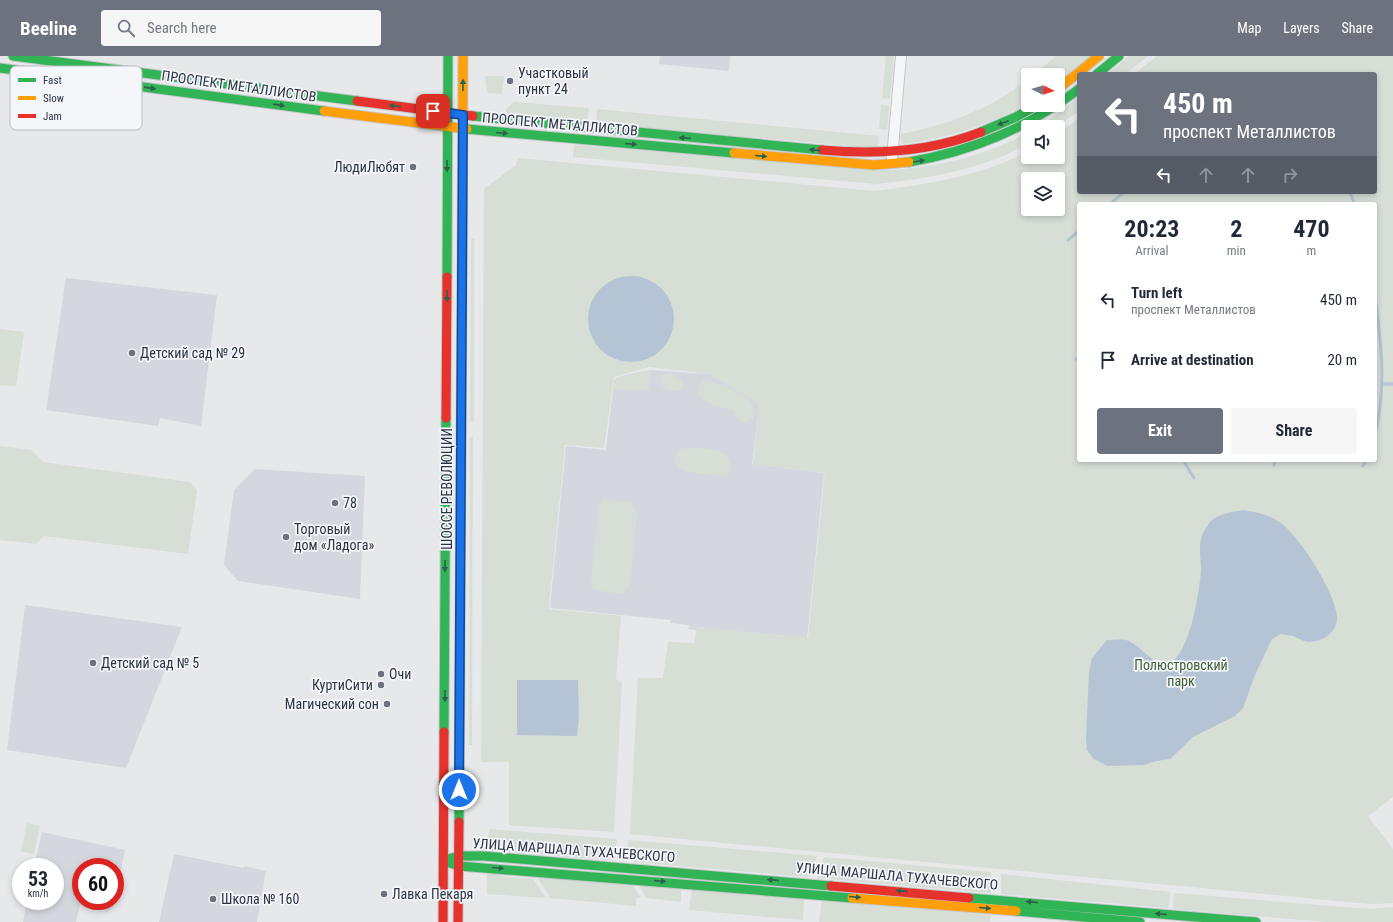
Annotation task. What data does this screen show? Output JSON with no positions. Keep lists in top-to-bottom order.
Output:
{
  "streets": {
    "street": ["ПРОСПЕКТ МЕТАЛЛИСТОВ", "ШОССЕ РЕВОЛЮЦИИ", "УЛИЦА МАРШАЛА ТУХАЧЕВСКОГО"]
  },
  "crossings": [
    ["ПРОСПЕКТ МЕТАЛЛИСТОВ", "ШОССЕ РЕВОЛЮЦИИ"],
    ["ШОССЕ РЕВОЛЮЦИИ", "УЛИЦА МАРШАЛА ТУХАЧЕВСКОГО"]
  ],
  "parks": ["Полюстровский парк"],
  "places": [
    "Участковый пункт 24",
    "ЛюдиЛюбят",
    "Детский сад № 29",
    "78",
    "Торговый дом «Ладога»",
    "Детский сад № 5",
    "Очи",
    "КуртиСити",
    "Магический сон",
    "Лавка Пекаря",
    "Школа № 160"
  ],
  "legend": ["Fast", "Slow", "Jam"],
  "north": "right",
  "page": {
    "header": "Beeline",
    "search": "Search here",
    "nav": ["Map", "Layers", "Share"],
    "turn": ["450 m", "проспект Металлистов"],
    "eta": [
      "20:23",
      "Arrival",
      "2",
      "min",
      "470",
      "m"
    ],
    "list": [
      {
        "name": "Turn left",
        "note": "проспект Металлистов",
        "value": "450 m"
      },
      {
        "name": "Arrive at destination",
        "value": "20 m"
      }
    ],
    "buttons": ["Exit", "Share"],
    "speed": "53 km/h",
    "limit": "60"
  }
}
